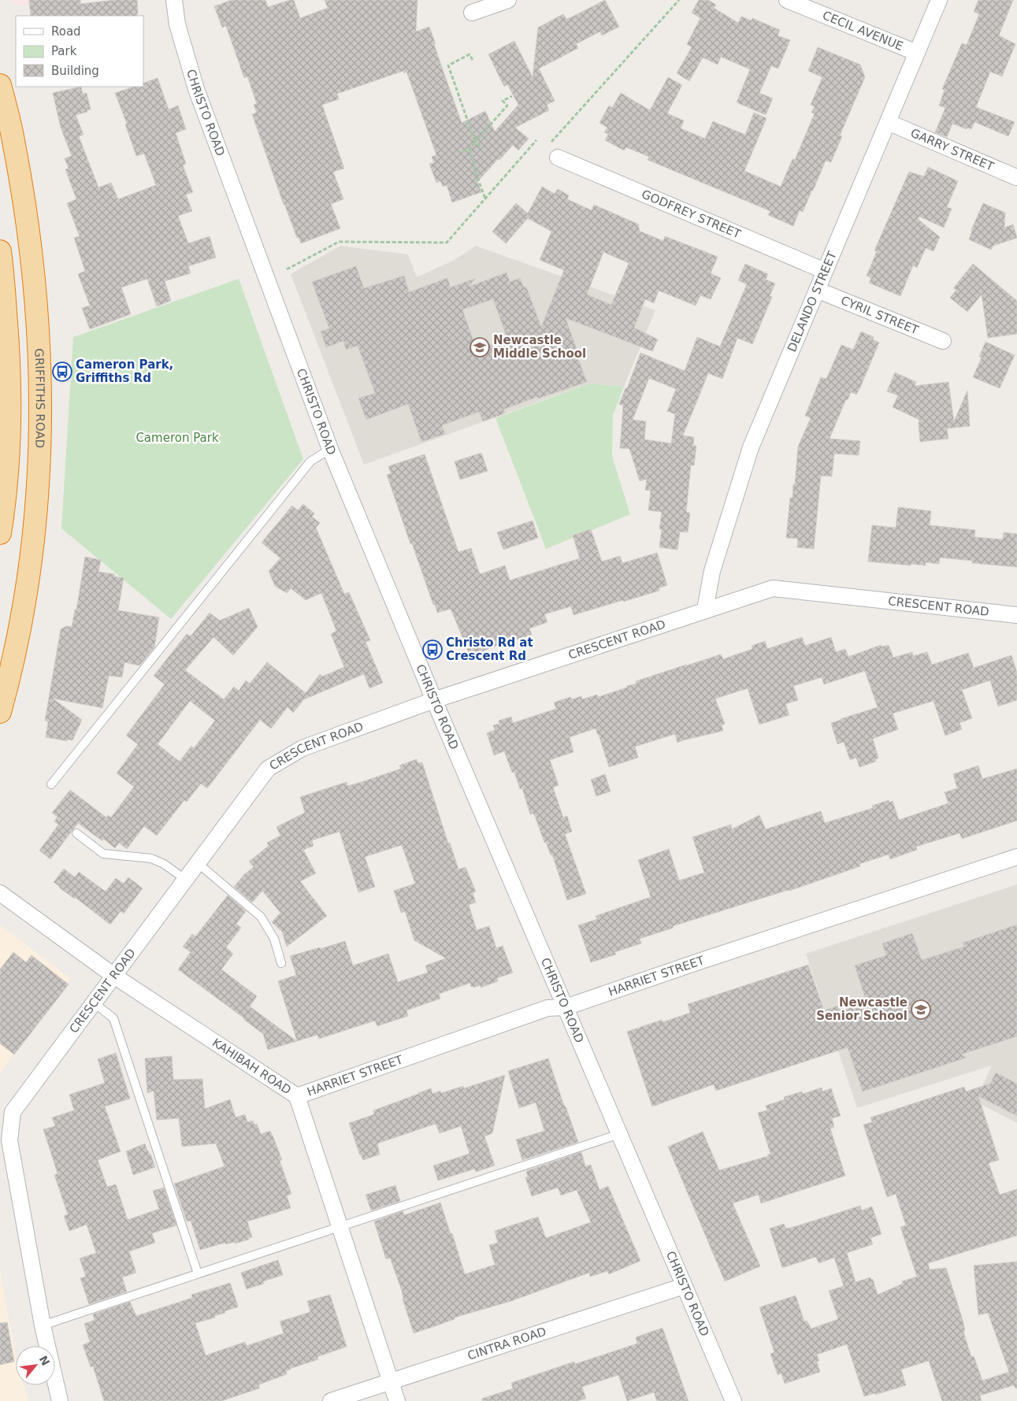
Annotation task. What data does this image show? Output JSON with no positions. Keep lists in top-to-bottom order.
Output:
{
  "streets": {
    "highway": ["GRIFFITHS ROAD"],
    "street": [
      "CECIL AVENUE",
      "CHRISTO ROAD",
      "GARRY STREET",
      "GODFREY STREET",
      "DELANDO STREET",
      "CYRIL STREET",
      "CRESCENT ROAD",
      "HARRIET STREET",
      "KAHIBAH ROAD",
      "CINTRA ROAD"
    ]
  },
  "crossings": [
    ["CECIL AVENUE", "DELANDO STREET"],
    ["CHRISTO ROAD", "CRESCENT ROAD"],
    ["CHRISTO ROAD", "HARRIET STREET"],
    ["CHRISTO ROAD", "CINTRA ROAD"],
    ["GARRY STREET", "DELANDO STREET"],
    ["GODFREY STREET", "DELANDO STREET"],
    ["DELANDO STREET", "CYRIL STREET"],
    ["DELANDO STREET", "CRESCENT ROAD"],
    ["CRESCENT ROAD", "KAHIBAH ROAD"],
    ["HARRIET STREET", "KAHIBAH ROAD"],
    ["KAHIBAH ROAD", "CINTRA ROAD"]
  ],
  "parks": ["Cameron Park"],
  "places": {
    "school or university": ["Newcastle Middle School", "Newcastle Senior School"],
    "bus stop": ["Cameron Park, Griffiths Rd", "Christo Rd at Crescent Rd"]
  },
  "legend": ["Road", "Park", "Building"],
  "north": "top right"
}
